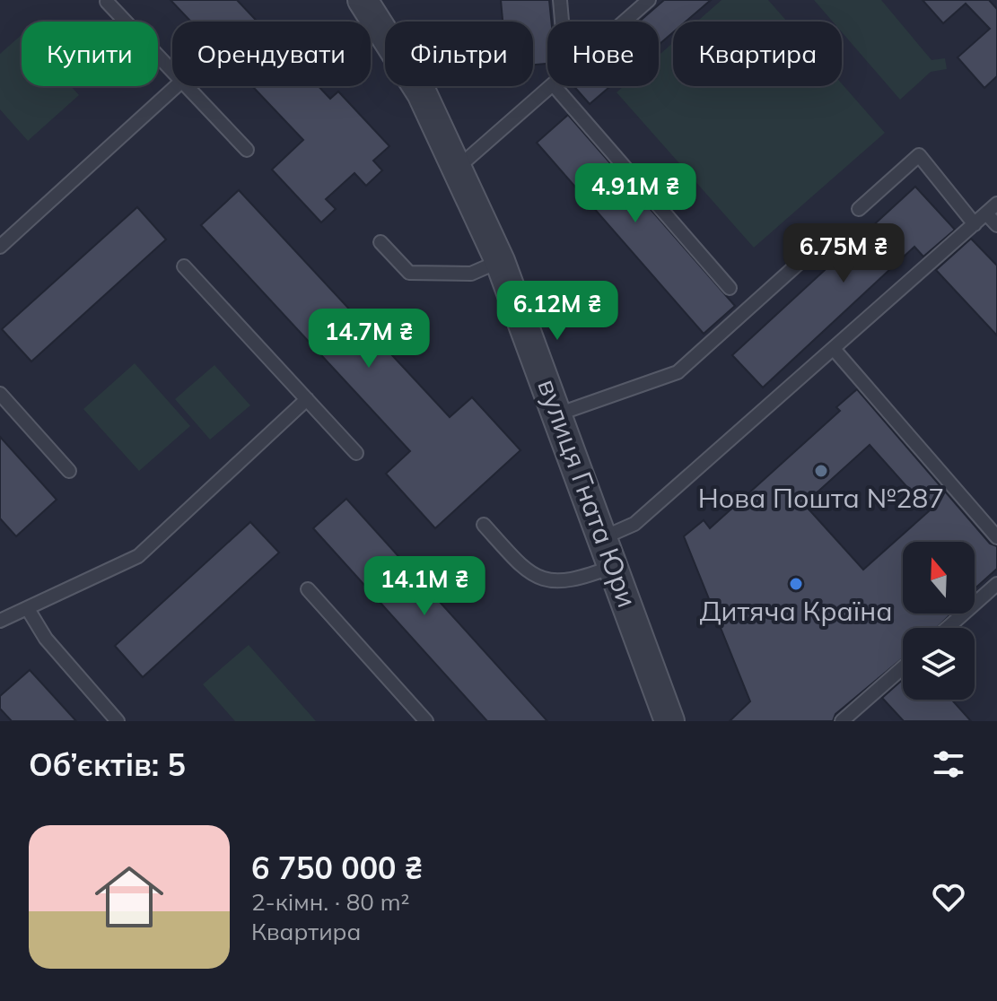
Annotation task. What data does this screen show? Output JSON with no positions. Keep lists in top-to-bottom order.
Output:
{
  "streets": {
    "street": ["вулиця Гната Юри"]
  },
  "places": ["Нова Пошта №287", "Дитяча Країна"],
  "north": "top",
  "page": {
    "chip": [
      "Купити",
      "Орендувати",
      "Фільтри",
      "Нове",
      "Квартира"
    ],
    "price": [
      "4.91M ₴",
      "6.75M ₴",
      "6.12M ₴",
      "14.7M ₴",
      "14.1M ₴"
    ],
    "heading": "Об’єктів: 5",
    "list": [
      {
        "name": "6 750 000 ₴",
        "note": "2-кімн. · 80 m² · Квартира"
      }
    ]
  }
}
